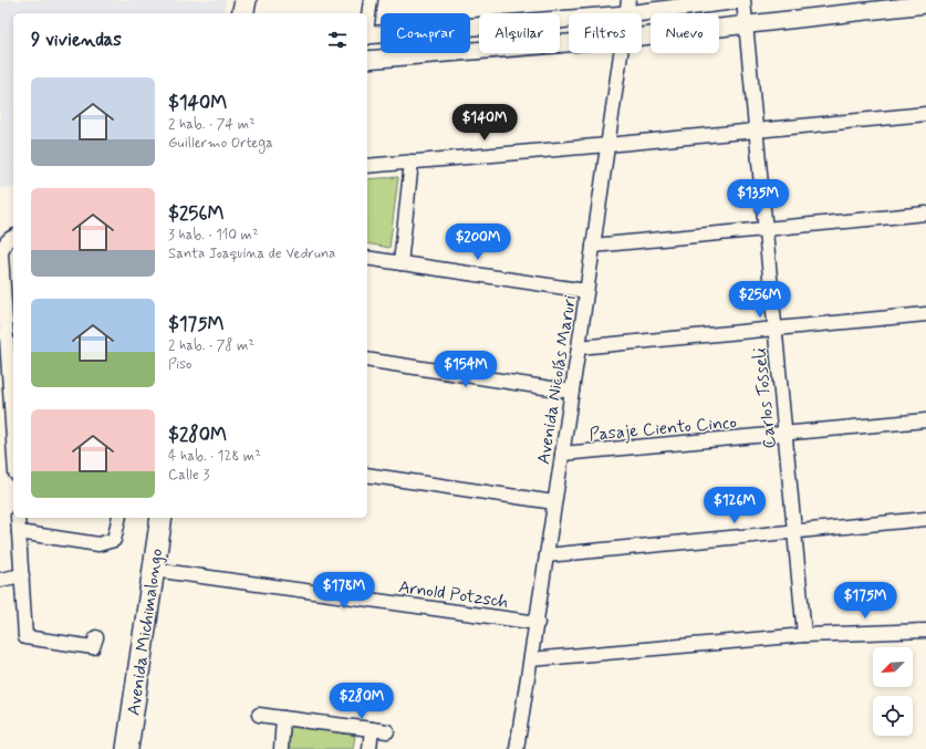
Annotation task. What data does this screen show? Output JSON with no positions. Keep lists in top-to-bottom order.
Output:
{
  "streets": {
    "main road": ["Avenida Michimalongo"],
    "street": [
      "Avenida Nicolás Maruri",
      "Carlos Tosseli",
      "Pasaje Ciento Cinco",
      "Arnold Potzsch"
    ]
  },
  "crossings": [
    ["Avenida Nicolás Maruri", "Pasaje Ciento Cinco"],
    ["Avenida Nicolás Maruri", "Arnold Potzsch"],
    ["Carlos Tosseli", "Pasaje Ciento Cinco"],
    ["Arnold Potzsch", "Avenida Michimalongo"]
  ],
  "north": "bottom left",
  "page": {
    "chip": [
      "Comprar",
      "Alquilar",
      "Filtros",
      "Nuevo"
    ],
    "heading": "9 viviendas",
    "list": [
      {
        "name": "$140M",
        "note": "2 hab. · 74 m² · Guillermo Ortega"
      },
      {
        "name": "$256M",
        "note": "3 hab. · 110 m² · Santa Joaquina de Vedruna"
      },
      {
        "name": "$175M",
        "note": "2 hab. · 78 m² · Piso"
      },
      {
        "name": "$280M",
        "note": "4 hab. · 128 m² · Calle 3"
      }
    ],
    "price": [
      "$140M",
      "$135M",
      "$200M",
      "$256M",
      "$154M",
      "$126M",
      "$178M",
      "$175M",
      "$280M"
    ]
  }
}
